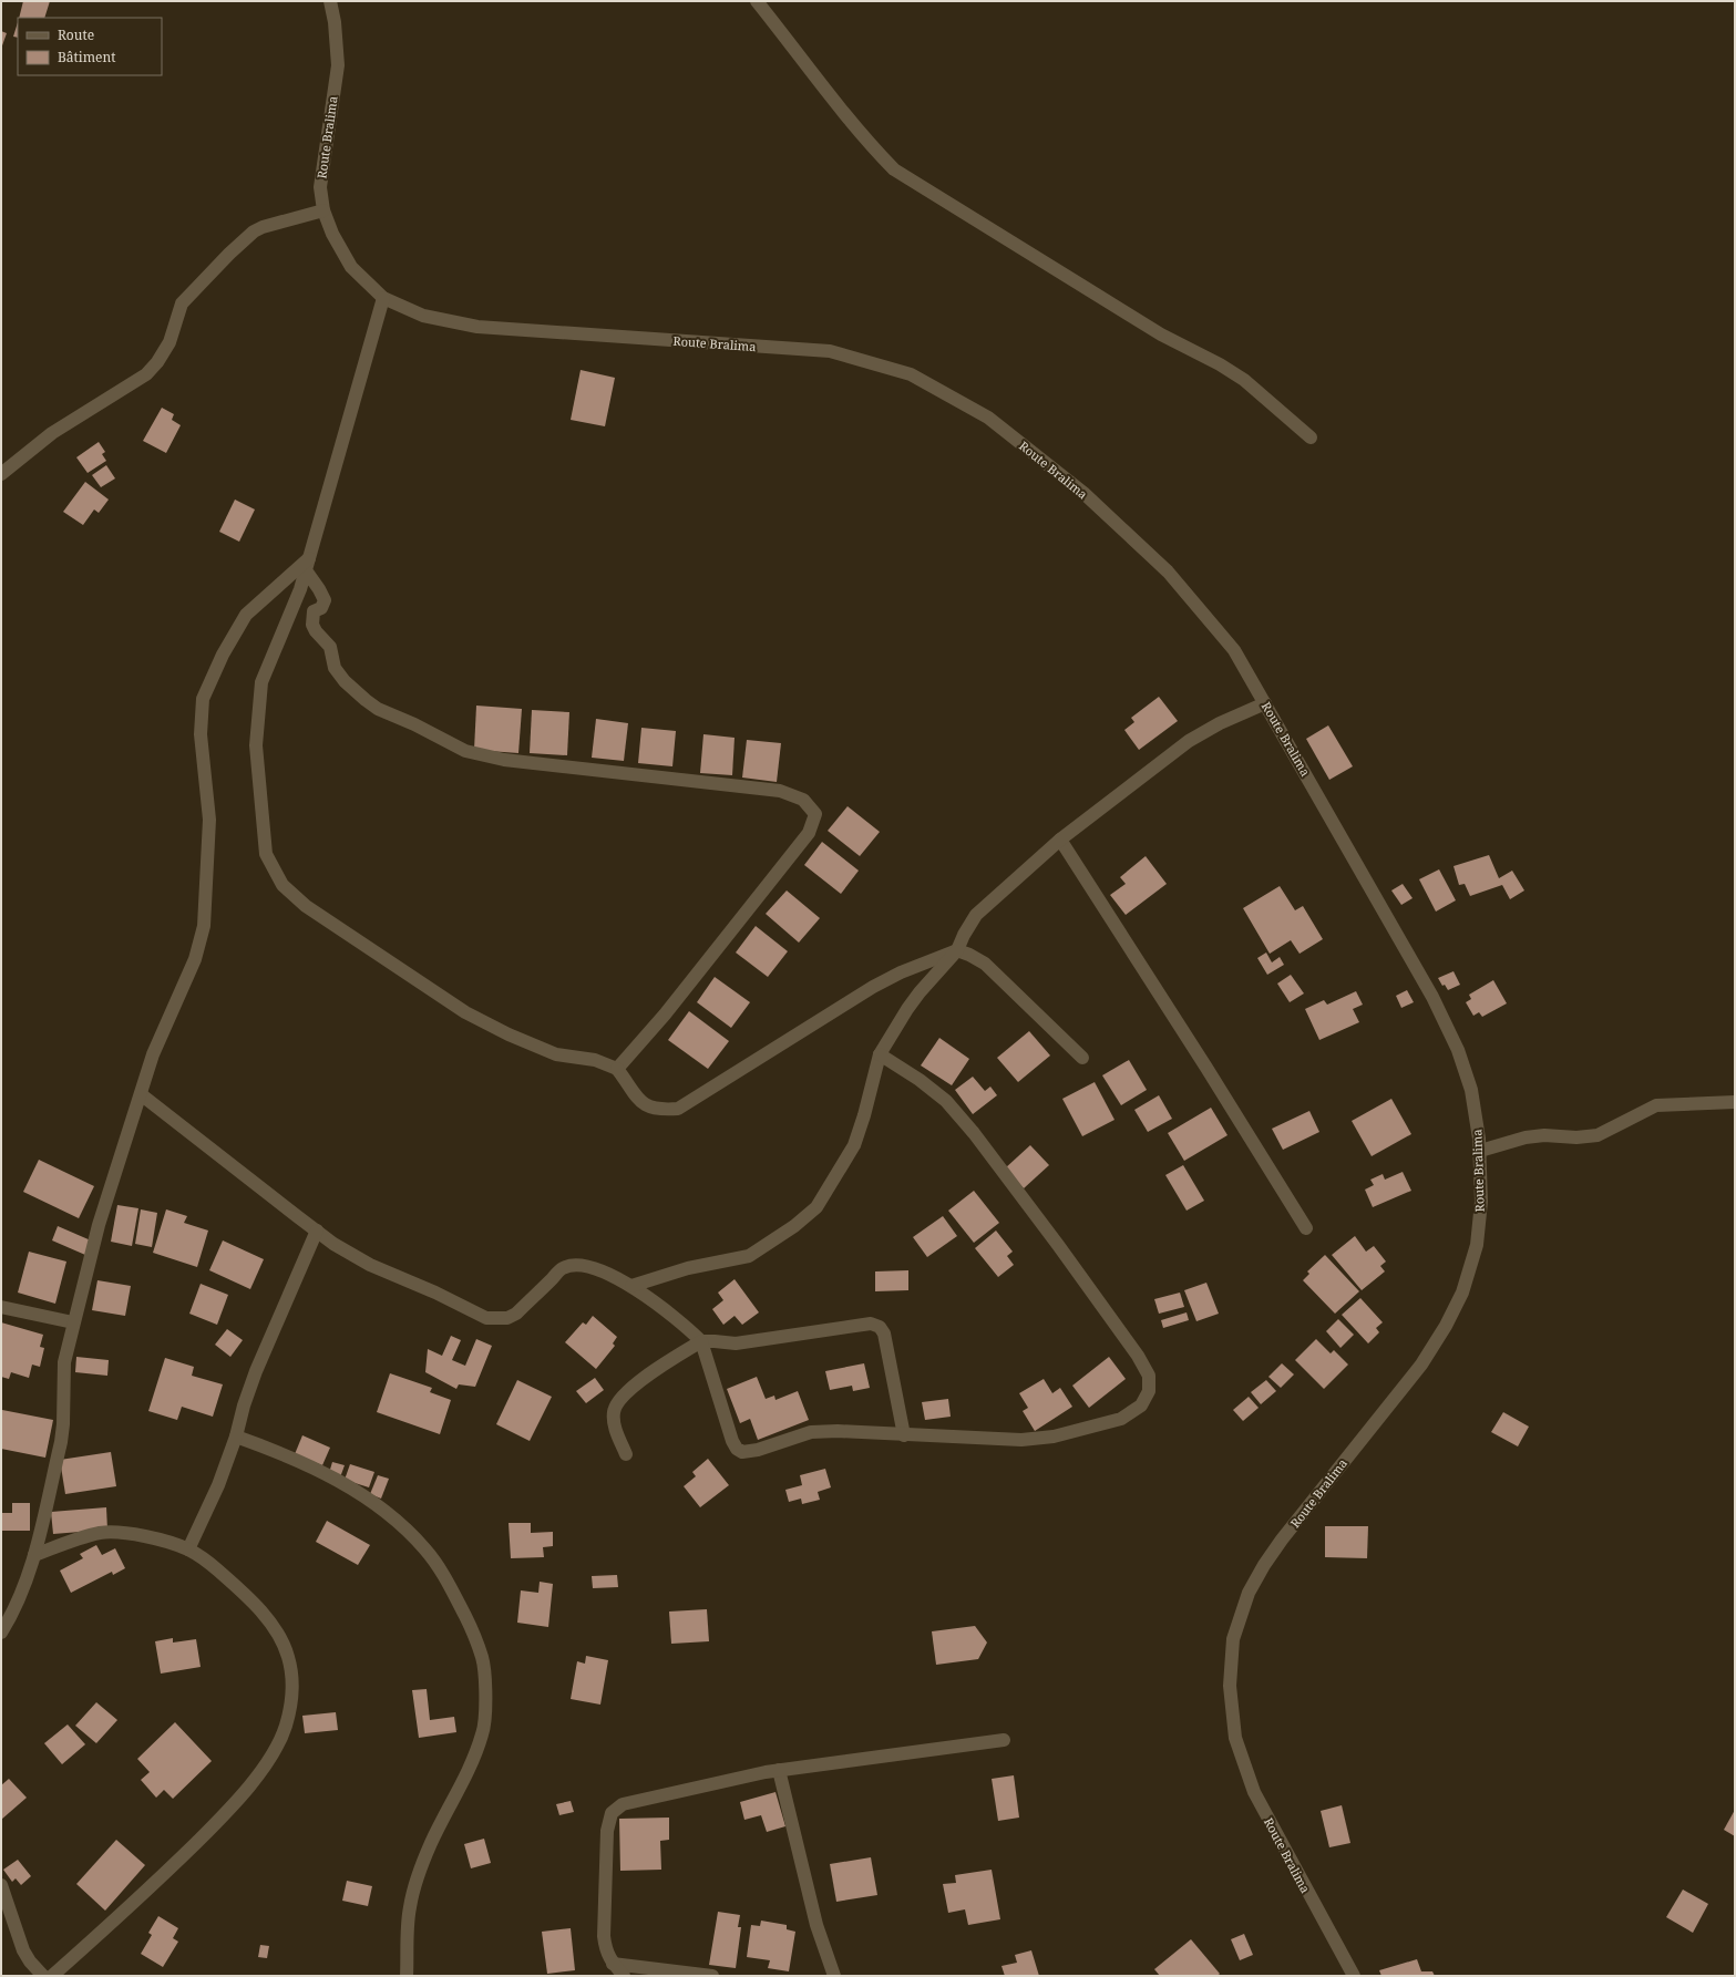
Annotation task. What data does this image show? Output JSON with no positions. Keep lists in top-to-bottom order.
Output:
{
  "streets": {
    "street": ["Route Bralima"]
  },
  "legend": ["Route", "Bâtiment"]
}
